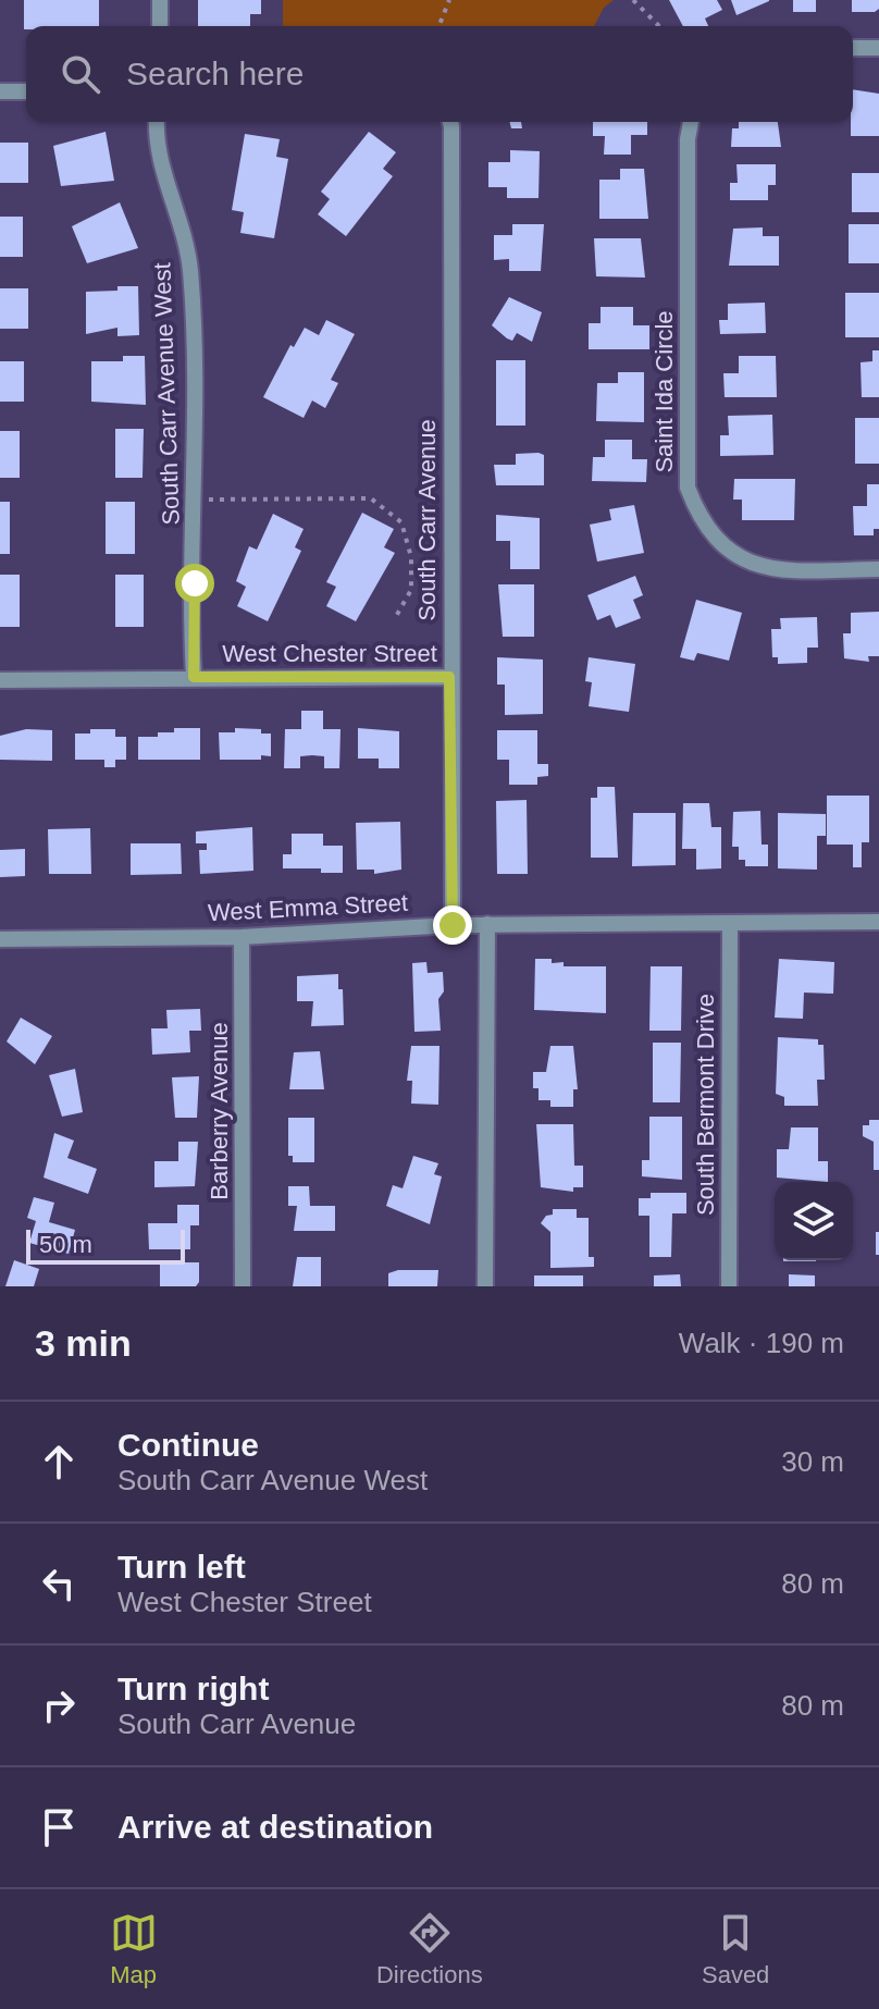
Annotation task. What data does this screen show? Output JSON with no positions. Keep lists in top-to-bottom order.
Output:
{
  "streets": {
    "street": [
      "Saint Ida Circle",
      "South Carr Avenue West",
      "South Carr Avenue",
      "West Chester Street",
      "West Emma Street",
      "South Bermont Drive",
      "Barberry Avenue"
    ]
  },
  "crossings": [
    ["South Carr Avenue West", "West Chester Street"],
    ["South Carr Avenue", "West Chester Street"],
    ["South Carr Avenue", "West Emma Street"],
    ["West Emma Street", "South Bermont Drive"],
    ["West Emma Street", "Barberry Avenue"]
  ],
  "scale_bar": "50 m",
  "page": {
    "search": "Search here",
    "scale": "50 m",
    "heading": ["3 min", "Walk · 190 m"],
    "list": [
      ["Continue", "South Carr Avenue West", "30 m"],
      ["Turn left", "West Chester Street", "80 m"],
      ["Turn right", "South Carr Avenue", "80 m"],
      "Arrive at destination"
    ],
    "nav": ["Map", "Directions", "Saved"]
  }
}
